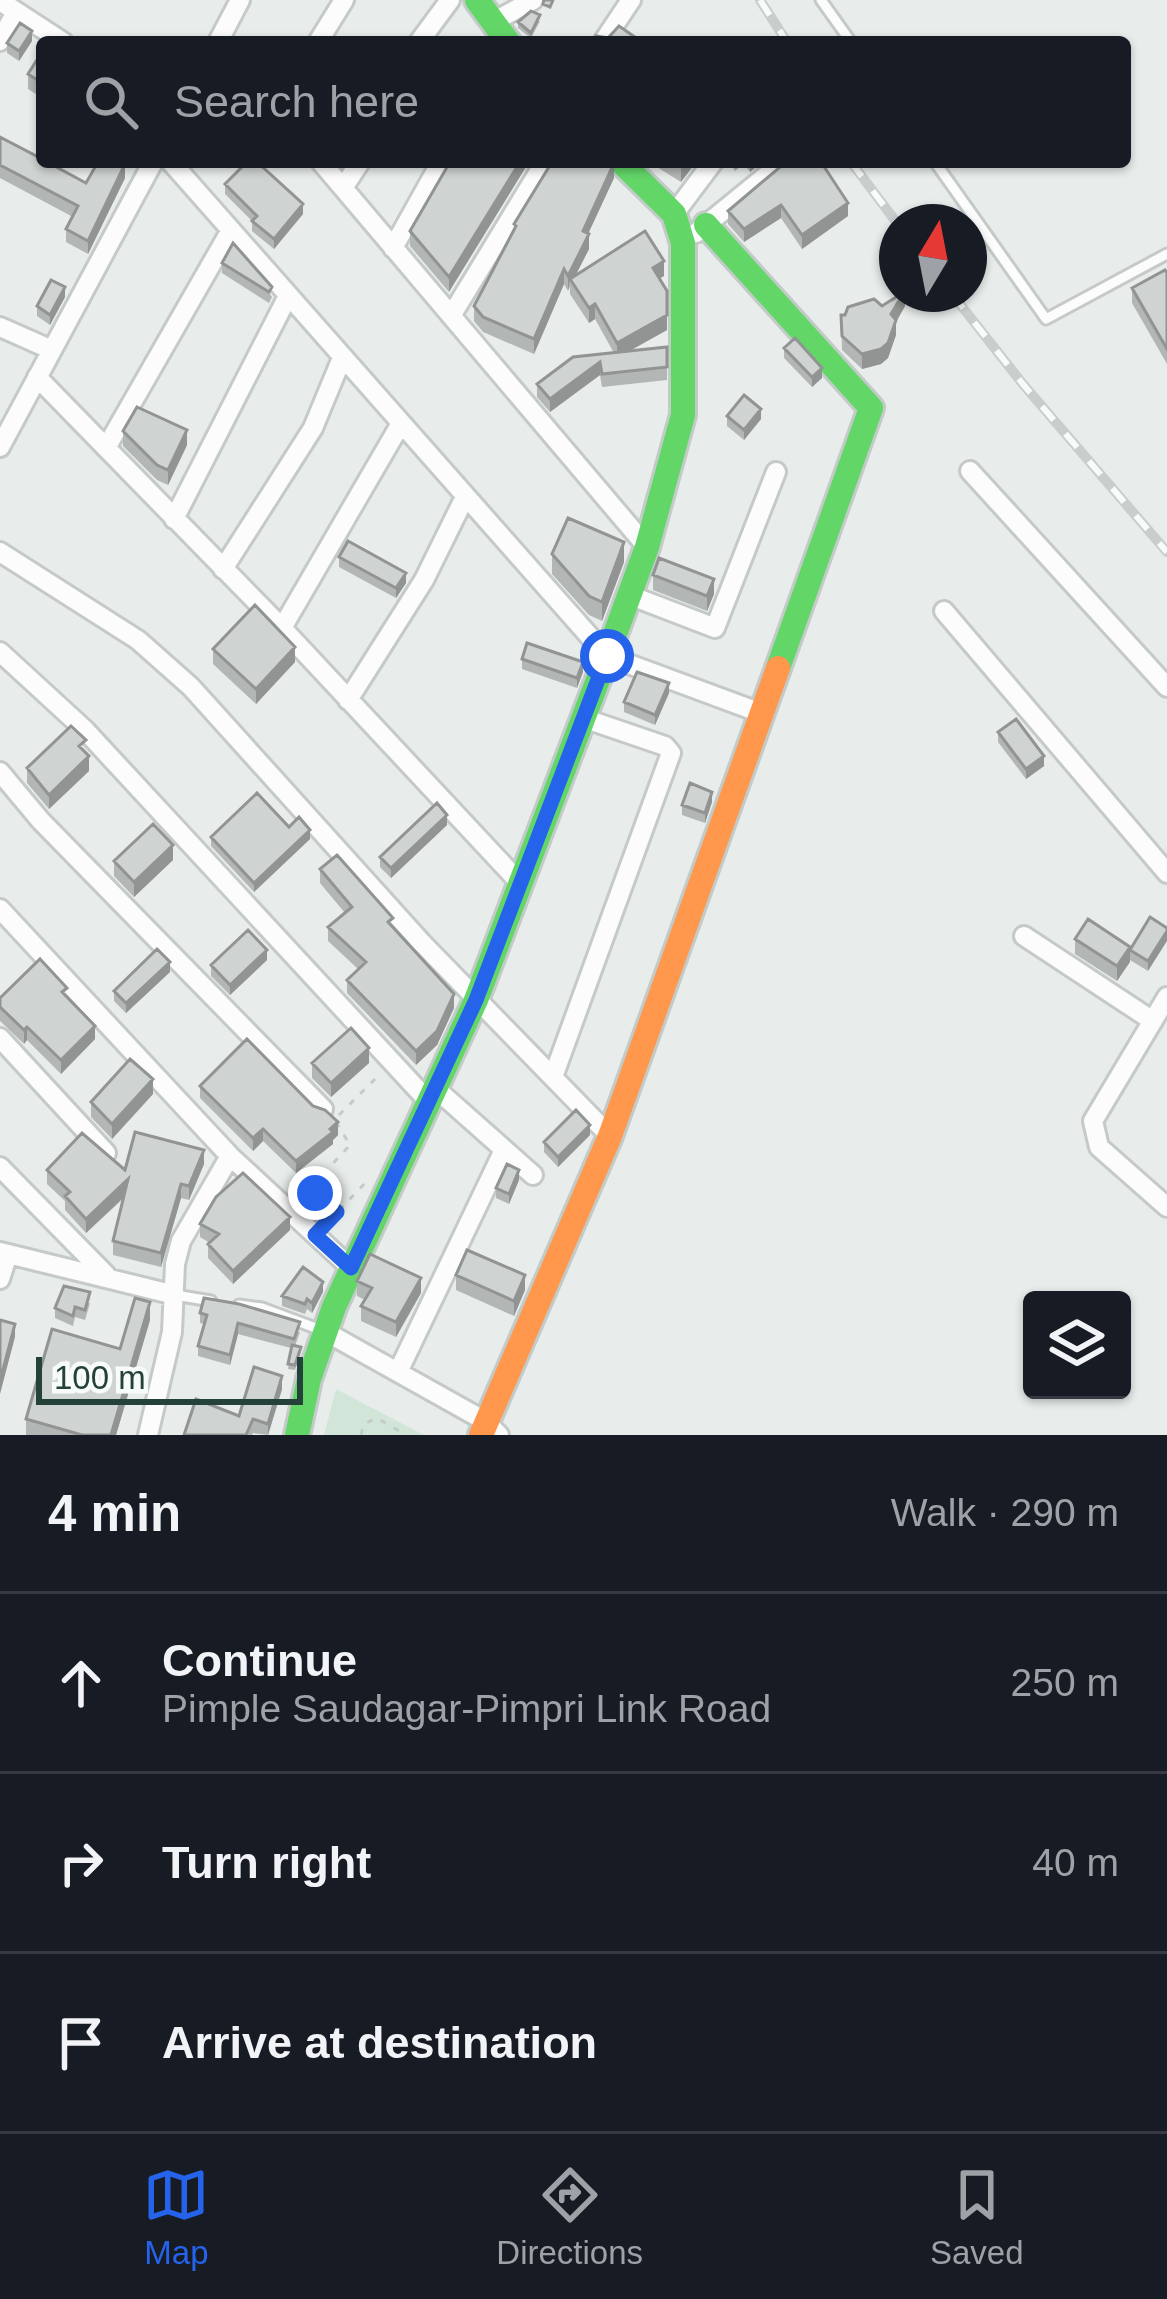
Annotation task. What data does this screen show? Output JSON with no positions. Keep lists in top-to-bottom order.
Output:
{
  "scale_bar": "100 m",
  "north": "top",
  "page": {
    "search": "Search here",
    "scale": "100 m",
    "heading": ["4 min", "Walk · 290 m"],
    "list": [
      ["Continue", "Pimple Saudagar-Pimpri Link Road", "250 m"],
      ["Turn right", "40 m"],
      "Arrive at destination"
    ],
    "nav": ["Map", "Directions", "Saved"]
  }
}
